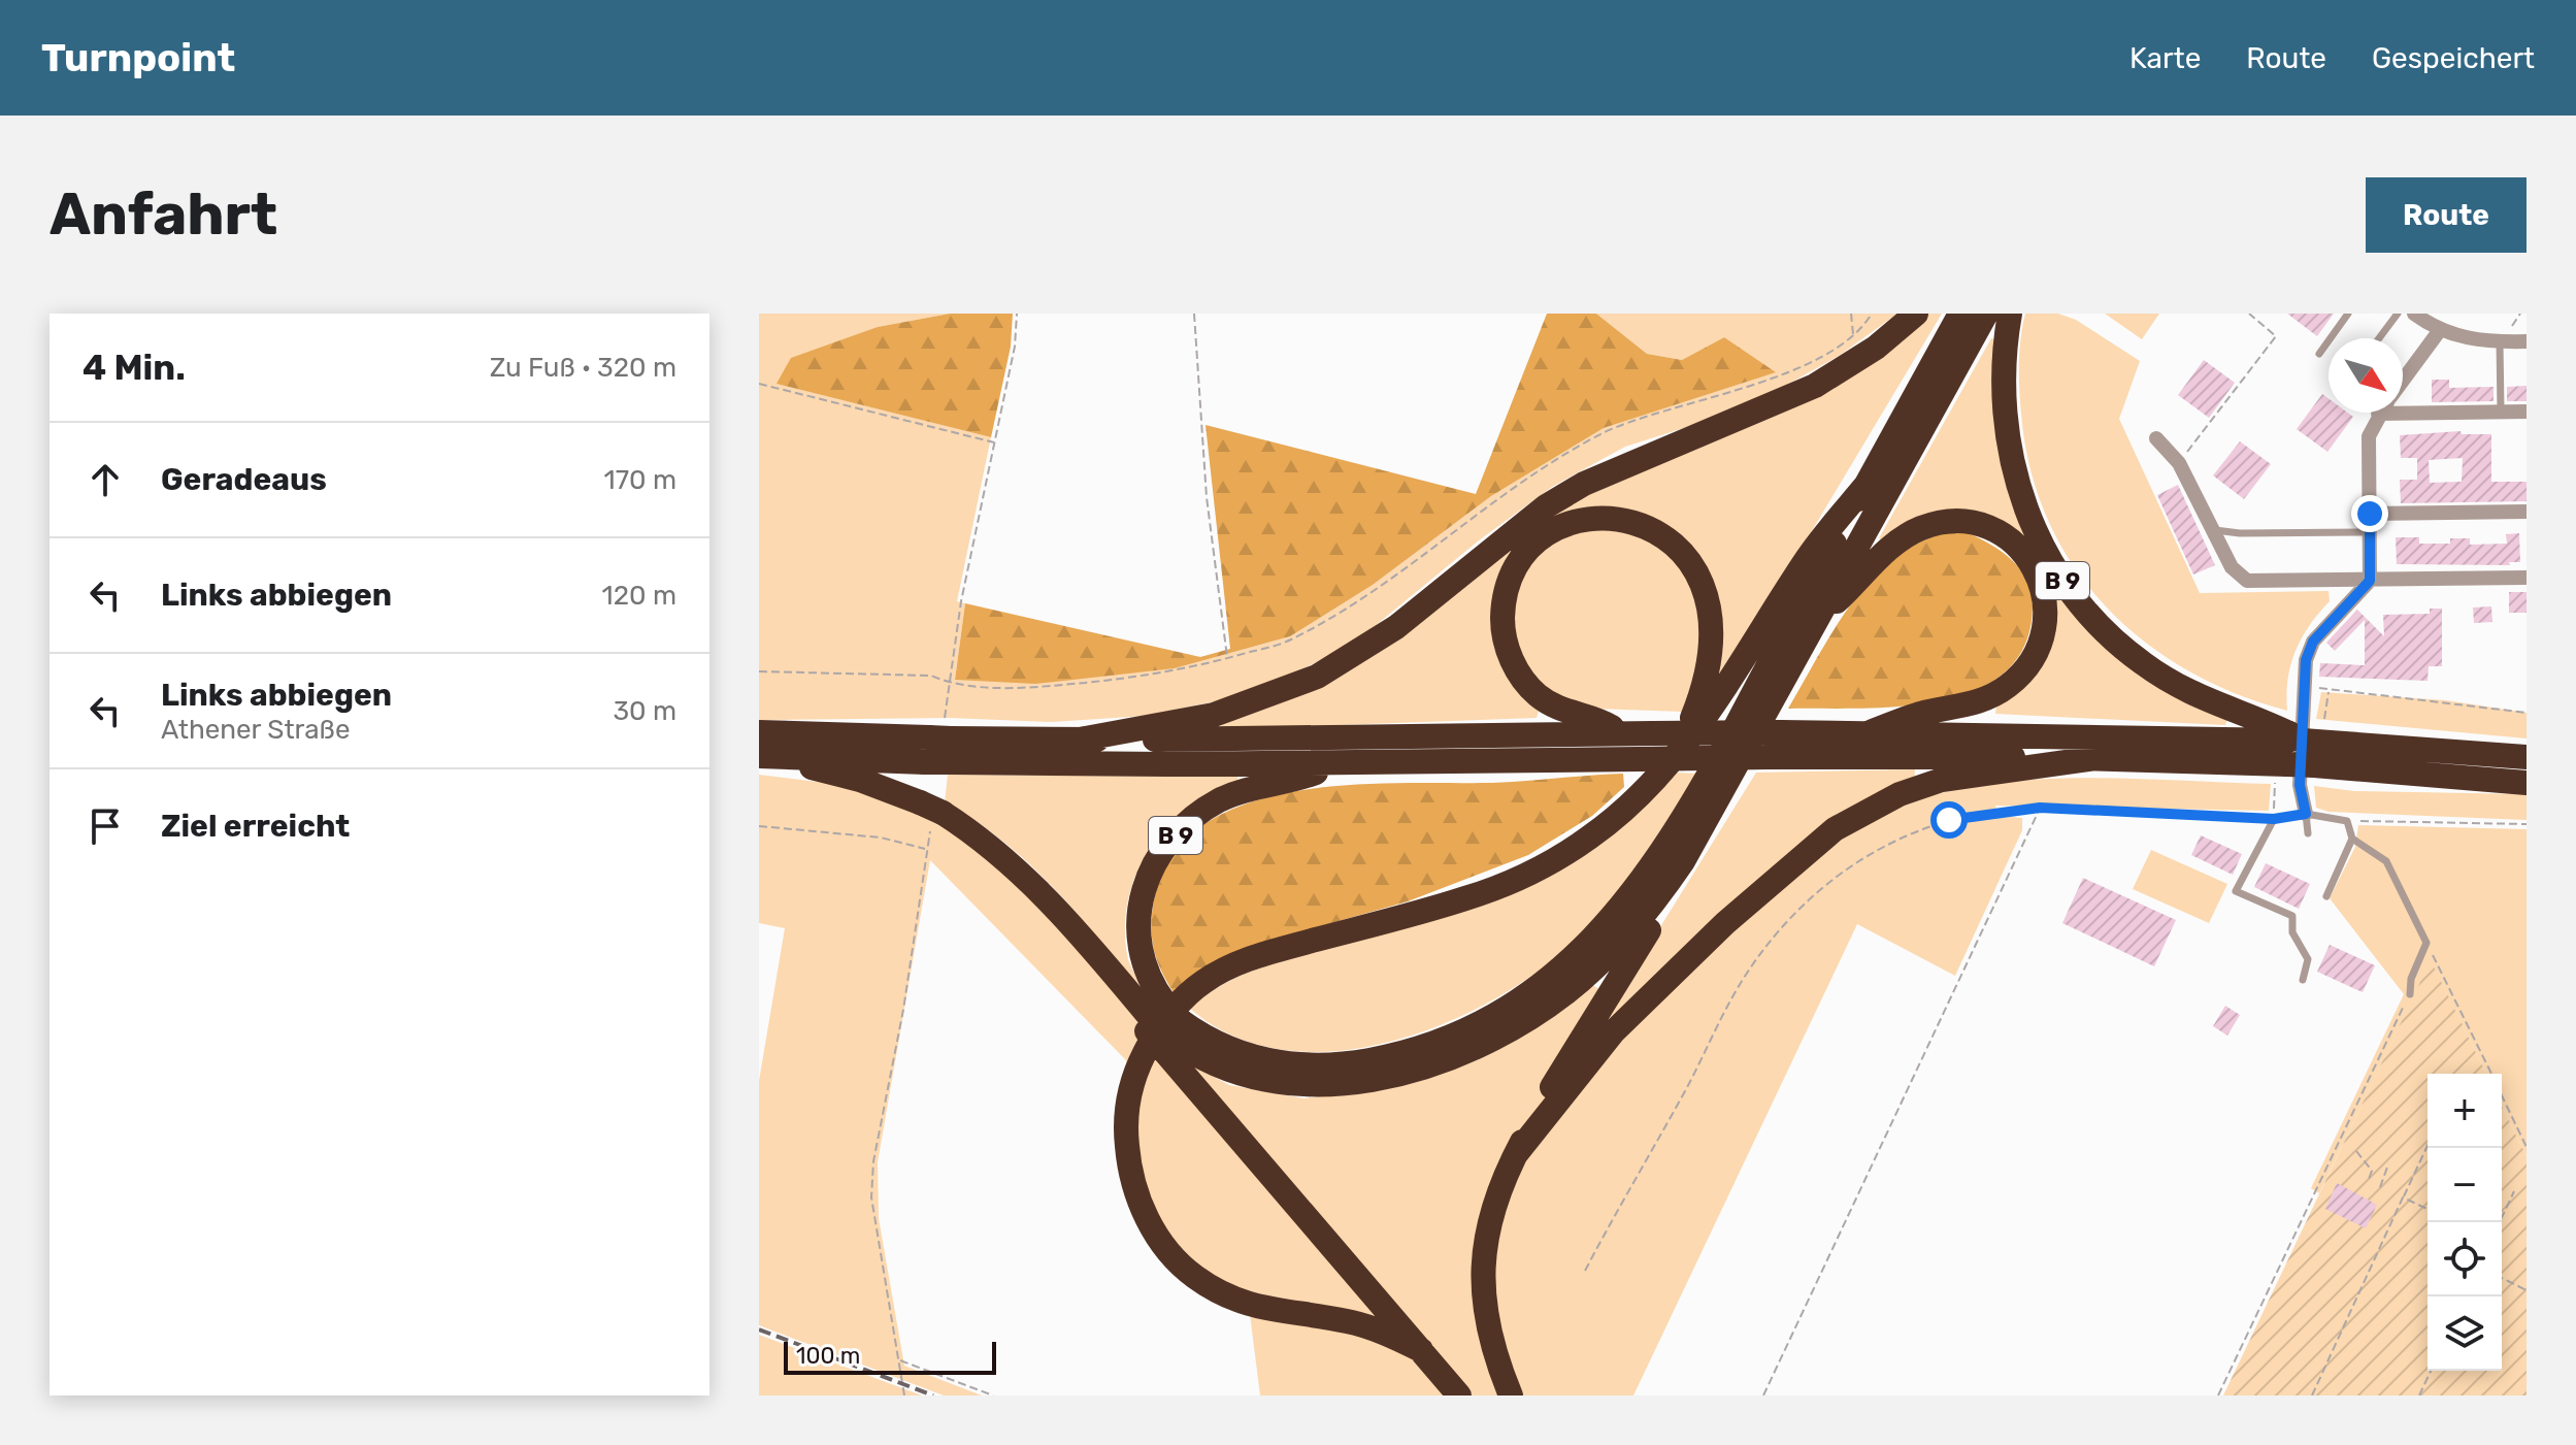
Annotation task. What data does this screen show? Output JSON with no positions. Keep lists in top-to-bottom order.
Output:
{
  "streets": {
    "highway": ["B 9"]
  },
  "scale_bar": "100 m",
  "north": "bottom right",
  "page": {
    "header": "Turnpoint",
    "nav": ["Karte", "Route", "Gespeichert"],
    "buttons": "Route",
    "title": "Anfahrt",
    "heading": ["4 Min.", "Zu Fuß · 320 m"],
    "list": [
      ["Geradeaus", "170 m"],
      ["Links abbiegen", "120 m"],
      ["Links abbiegen", "Athener Straße", "30 m"],
      "Ziel erreicht"
    ],
    "map_buttons": ["+", "−"],
    "scale": "100 m"
  }
}
